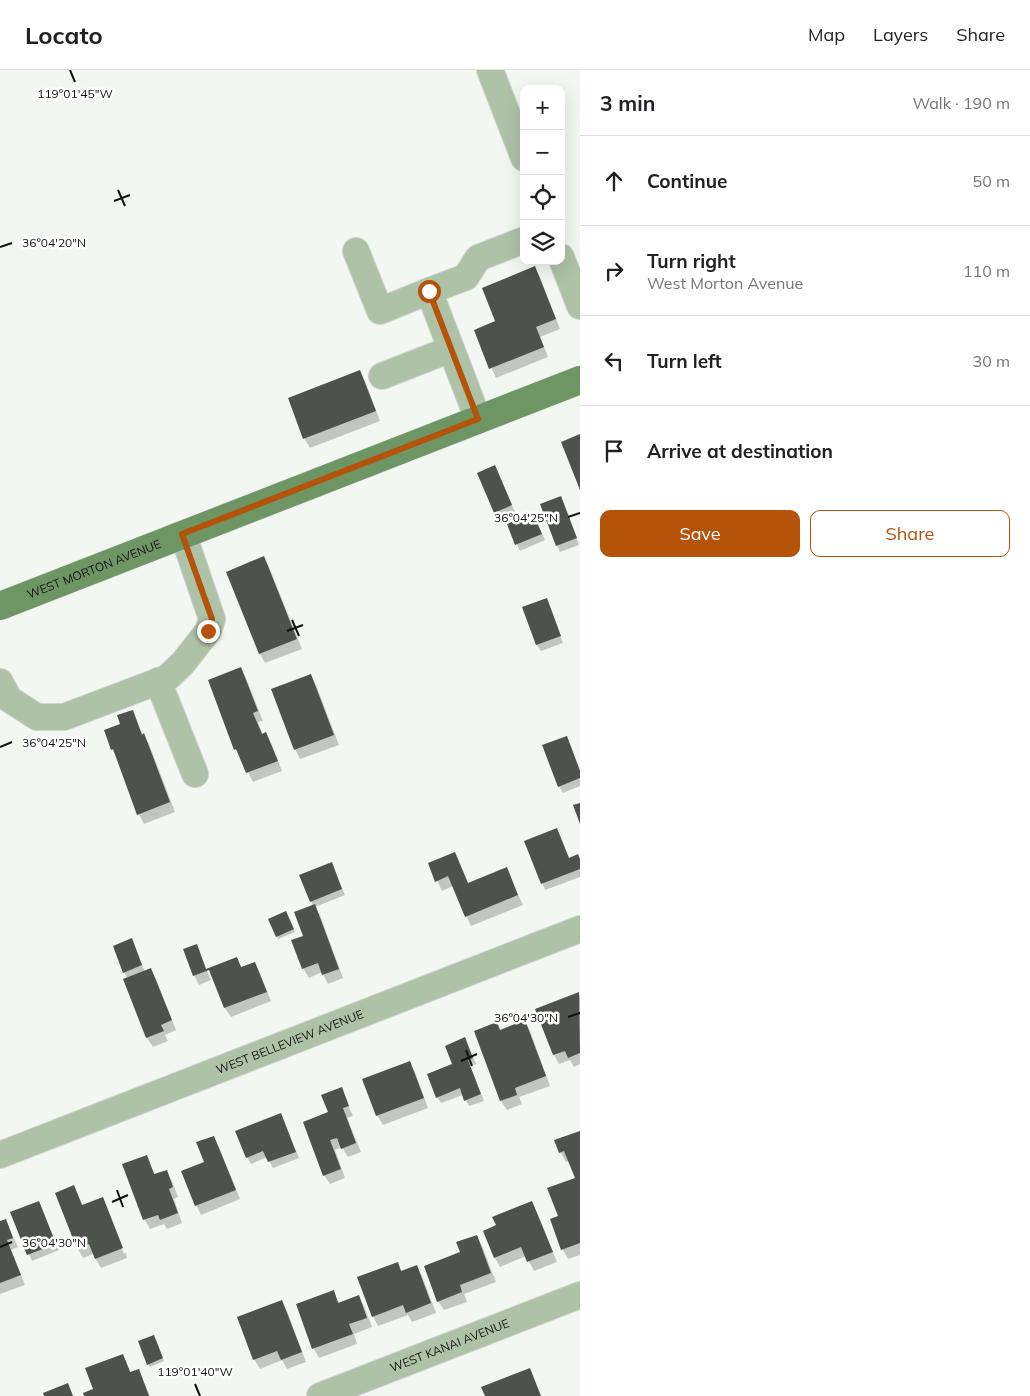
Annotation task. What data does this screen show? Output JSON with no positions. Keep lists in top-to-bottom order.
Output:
{
  "streets": {
    "main road": ["WEST MORTON AVENUE"],
    "street": ["WEST BELLEVIEW AVENUE", "WEST KANAI AVENUE"]
  },
  "page": {
    "header": "Locato",
    "nav": ["Map", "Layers", "Share"],
    "heading": ["3 min", "Walk · 190 m"],
    "map_buttons": ["+", "−"],
    "list": [
      ["Continue", "50 m"],
      ["Turn right", "West Morton Avenue", "110 m"],
      ["Turn left", "30 m"],
      "Arrive at destination"
    ],
    "buttons": ["Save", "Share"]
  },
  "coordinates": [
    "119°01'45\"W",
    "36°04'20\"N",
    "36°04'25\"N",
    "36°04'30\"N",
    "119°01'40\"W"
  ]
}
